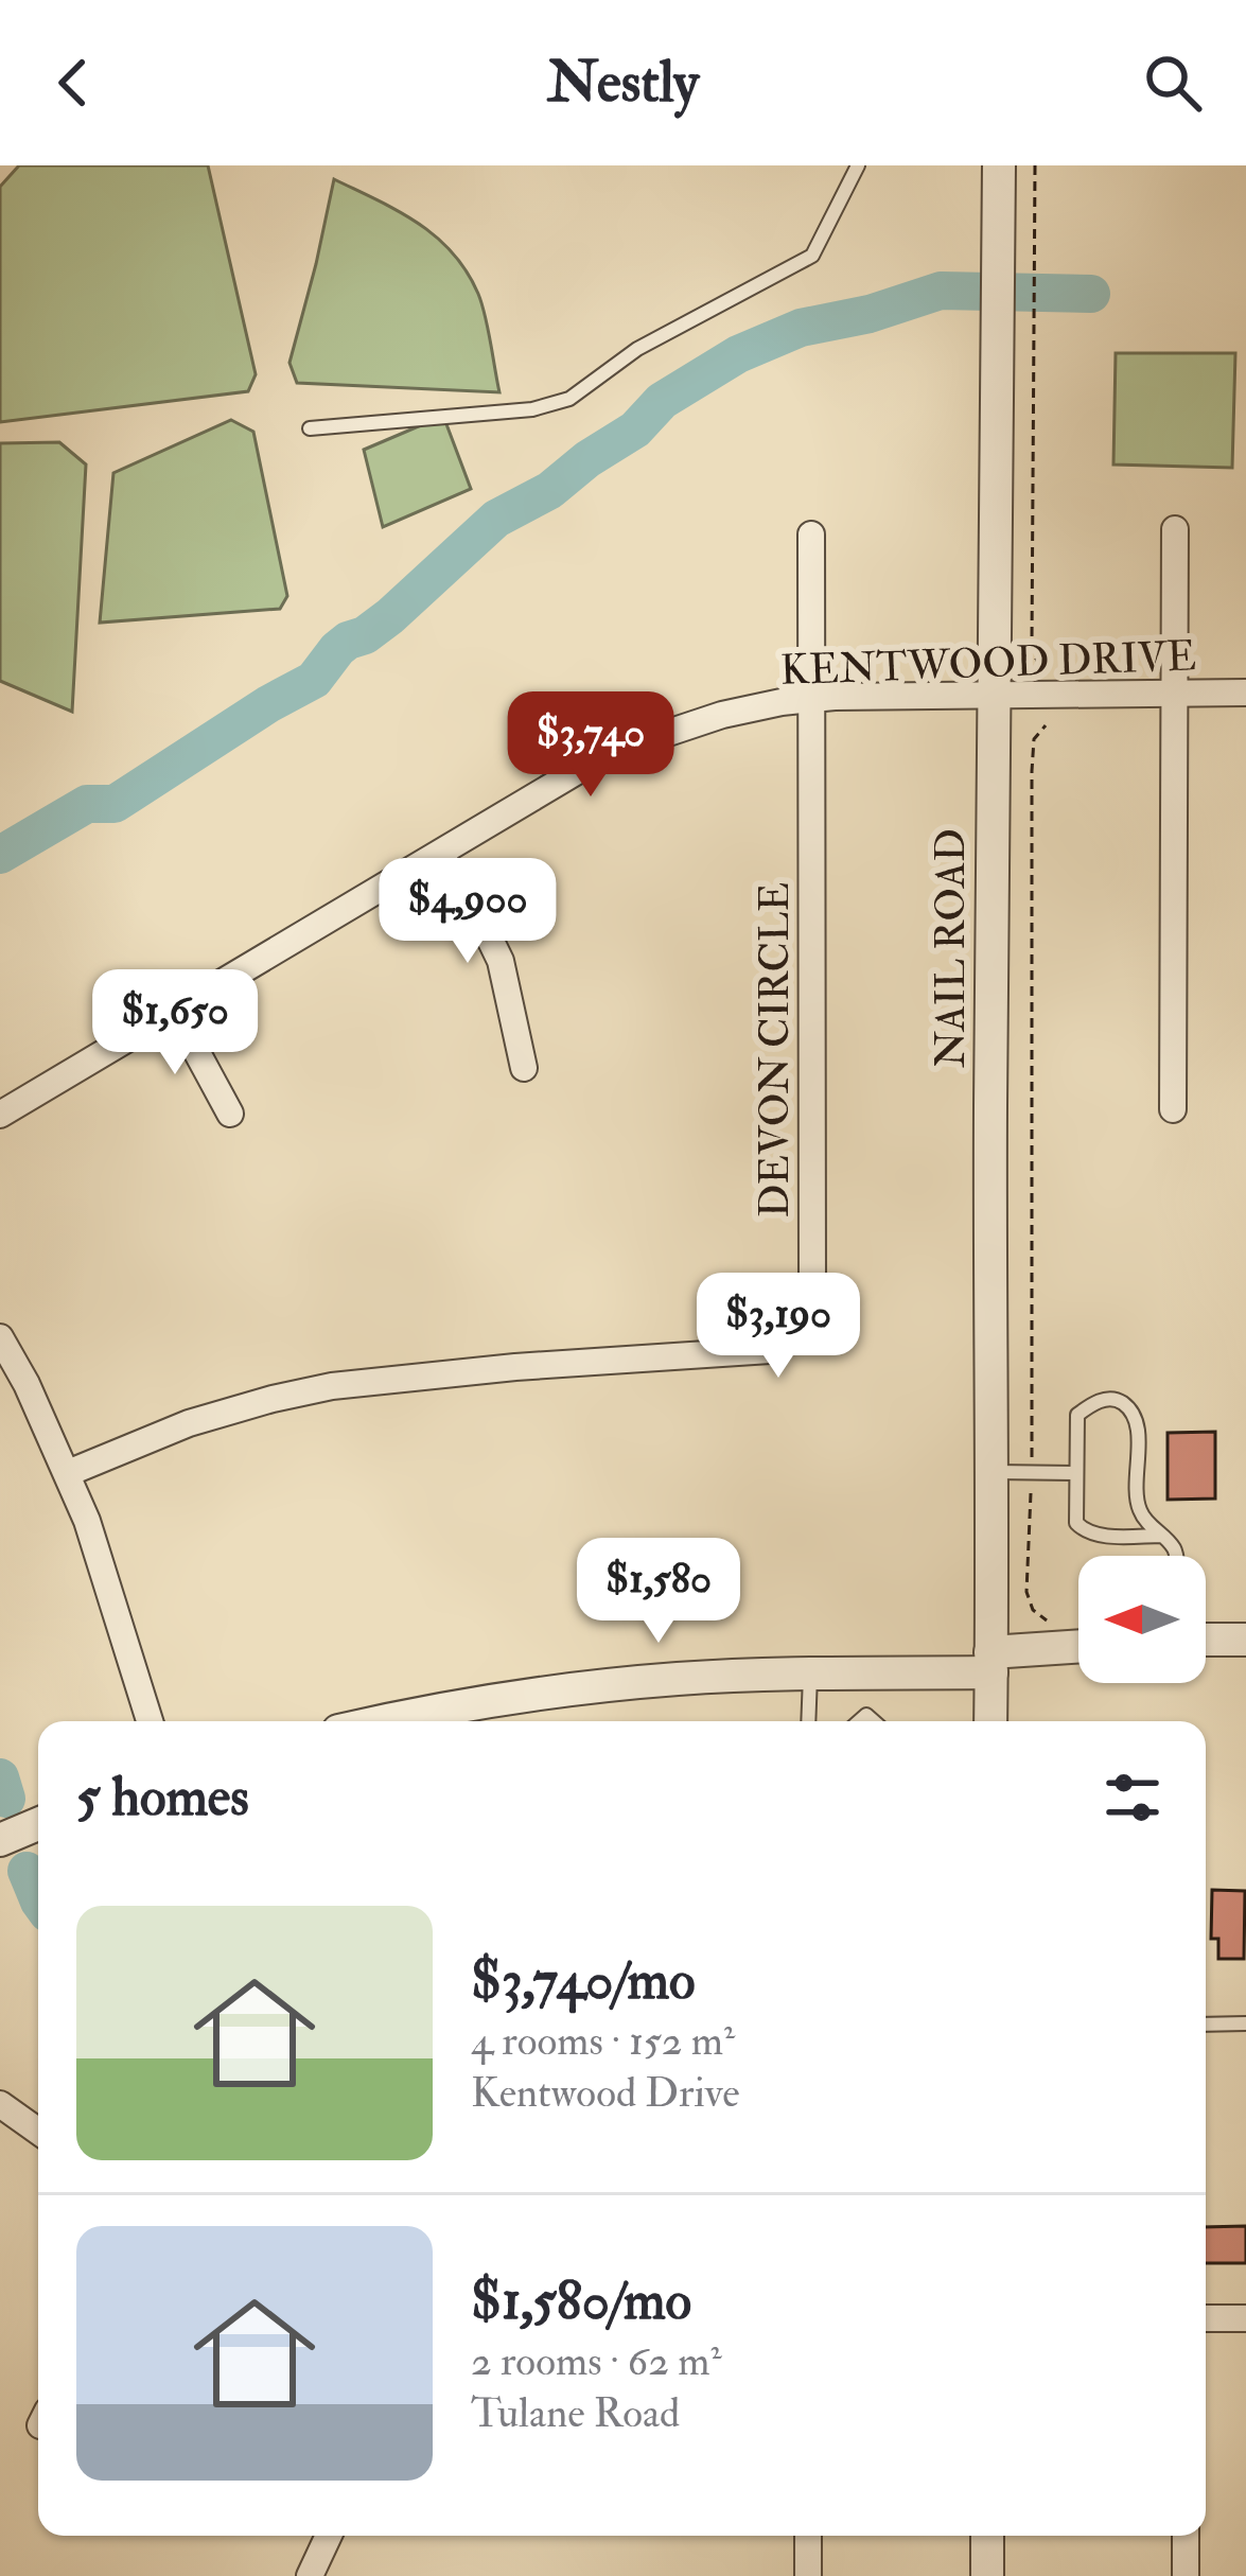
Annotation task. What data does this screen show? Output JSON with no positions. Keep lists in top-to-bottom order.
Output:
{
  "streets": {
    "street": ["KENTWOOD DRIVE", "NAIL ROAD", "DEVON CIRCLE"]
  },
  "crossings": [
    ["KENTWOOD DRIVE", "NAIL ROAD"],
    ["KENTWOOD DRIVE", "DEVON CIRCLE"]
  ],
  "north": "left",
  "page": {
    "header": "Nestly",
    "price": [
      "$3,740",
      "$4,900",
      "$1,650",
      "$3,190",
      "$1,580"
    ],
    "heading": "5 homes",
    "list": [
      {
        "name": "$3,740/mo",
        "note": "4 rooms · 152 m² · Kentwood Drive"
      },
      {
        "name": "$1,580/mo",
        "note": "2 rooms · 62 m² · Tulane Road"
      }
    ]
  }
}
